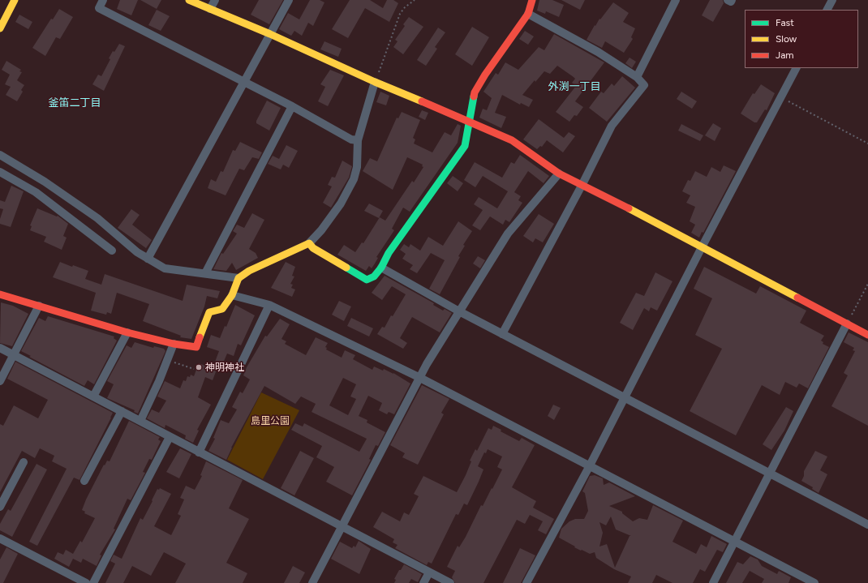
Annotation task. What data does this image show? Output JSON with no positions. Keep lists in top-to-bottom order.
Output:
{
  "districts": ["外渕一丁目", "釜笛二丁目"],
  "parks": ["島里公園"],
  "places": ["神明神社"],
  "legend": ["Fast", "Slow", "Jam"]
}
